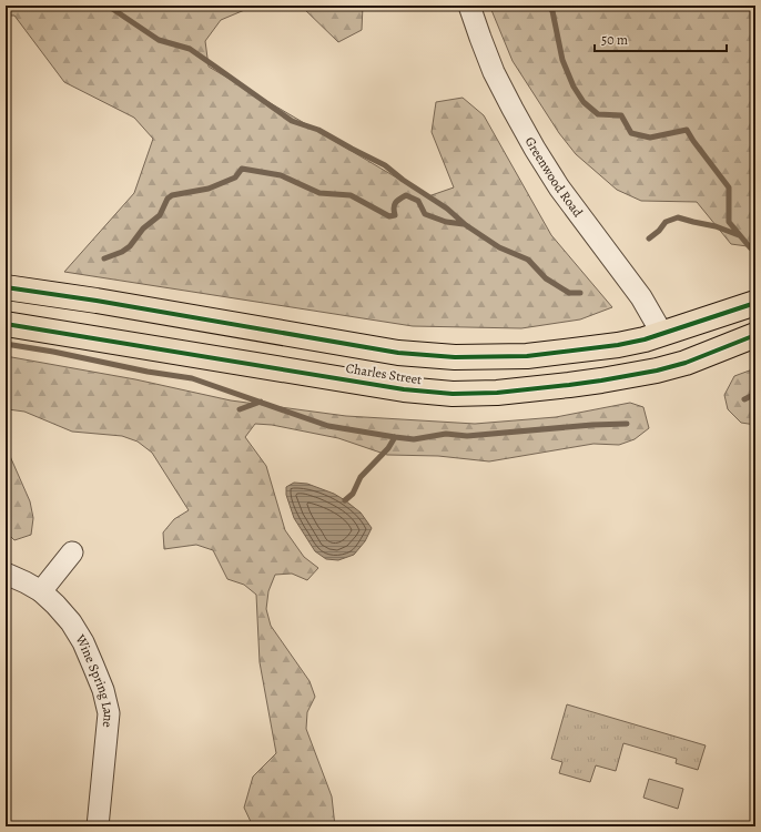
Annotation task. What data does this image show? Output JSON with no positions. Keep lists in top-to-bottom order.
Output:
{
  "streets": {
    "main road": ["Charles Street"],
    "street": ["Greenwood Road", "Wine Spring Lane"]
  },
  "crossings": [
    ["Greenwood Road", "Charles Street"]
  ],
  "scale_bar": "50 m"
}
